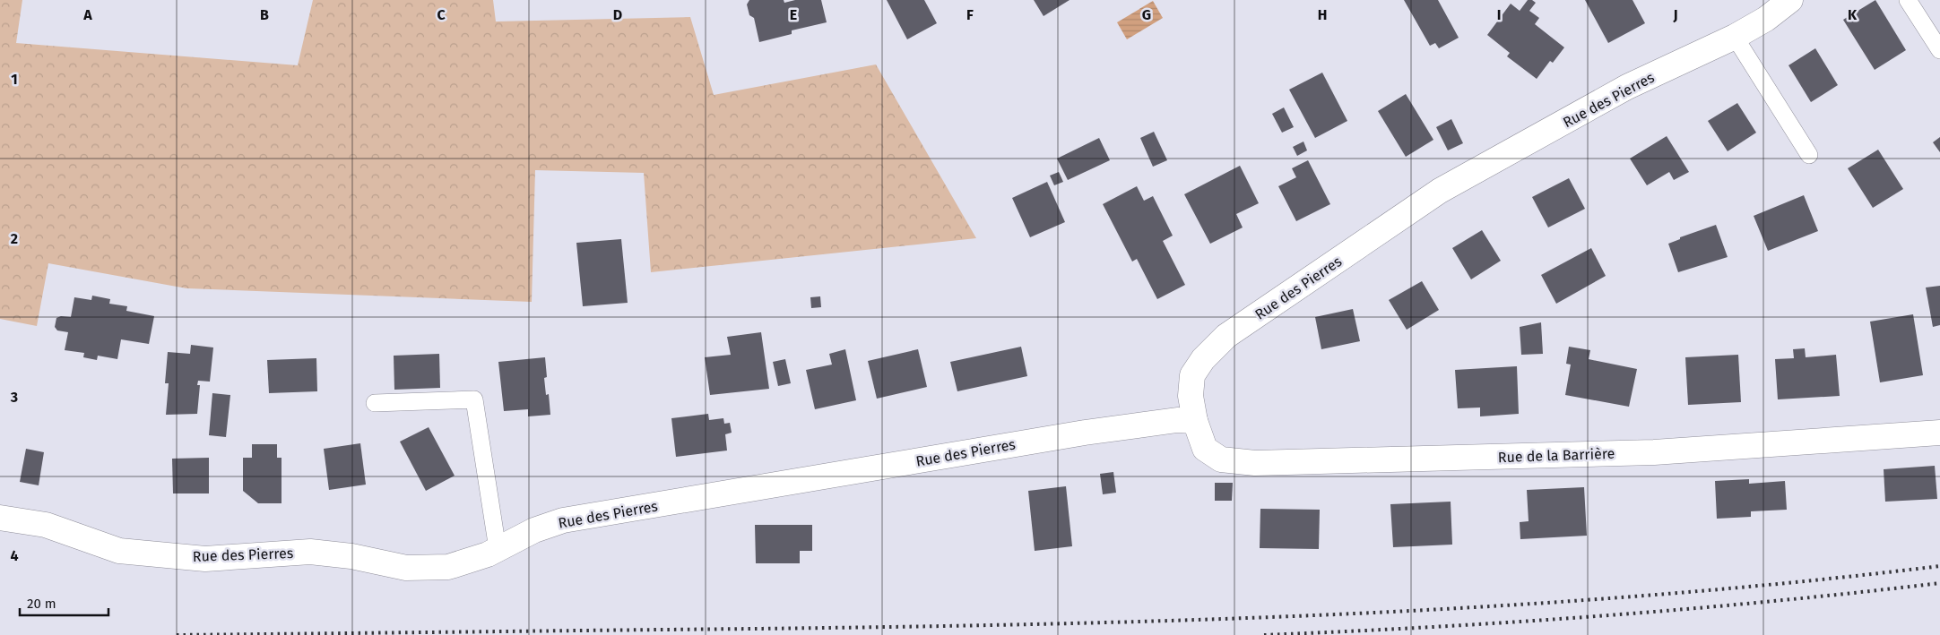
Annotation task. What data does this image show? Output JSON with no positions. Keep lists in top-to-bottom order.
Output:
{
  "streets": {
    "street": ["Rue des Pierres", "Rue de la Barrière"]
  },
  "crossings": [
    ["Rue des Pierres", "Rue de la Barrière"]
  ],
  "scale_bar": "20 m",
  "grid": {
    "columns": [
      "A",
      "B",
      "C",
      "D",
      "E",
      "F",
      "G",
      "H",
      "I",
      "J",
      "K"
    ],
    "rows": [
      "1",
      "2",
      "3",
      "4"
    ]
  }
}
